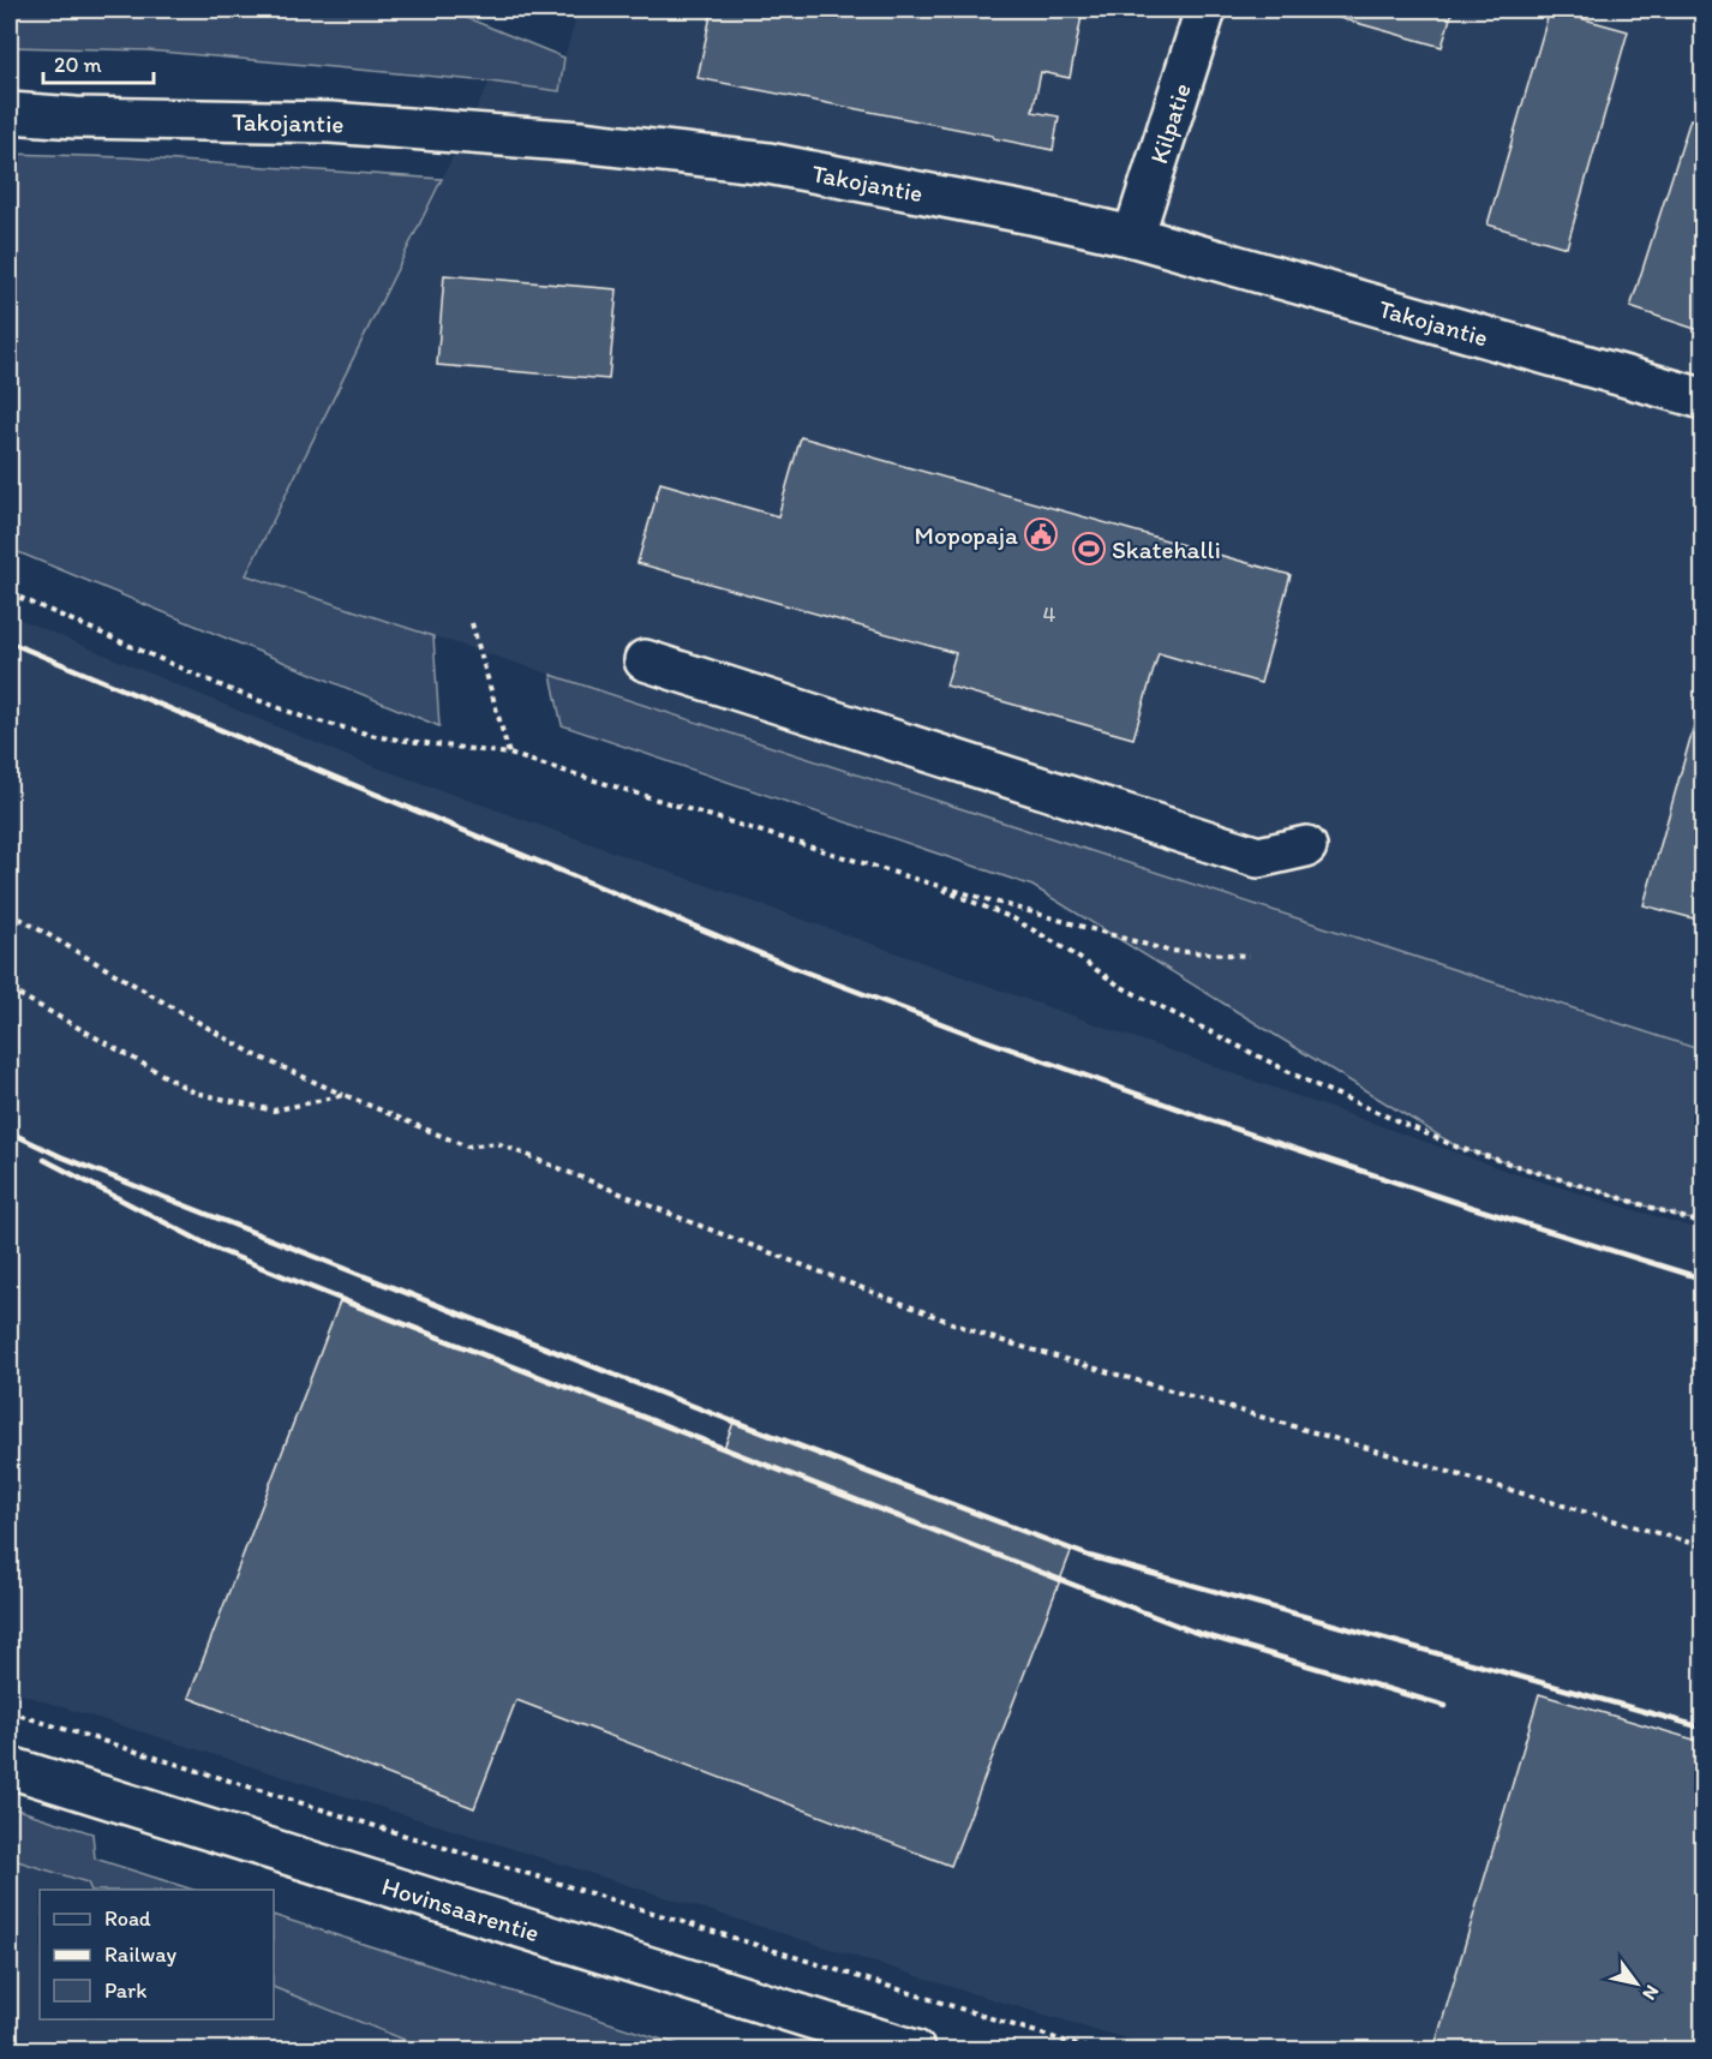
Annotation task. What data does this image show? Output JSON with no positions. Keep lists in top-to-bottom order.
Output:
{
  "streets": {
    "street": ["Takojantie", "Kilpatie", "Hovinsaarentie"]
  },
  "crossings": [
    ["Takojantie", "Kilpatie"]
  ],
  "places": {
    "public building": ["Mopopaja"],
    "sports": ["Skatehalli"]
  },
  "house_numbers": ["4"],
  "legend": ["Road", "Railway", "Park"],
  "scale_bar": "20 m",
  "north": "bottom right"
}
